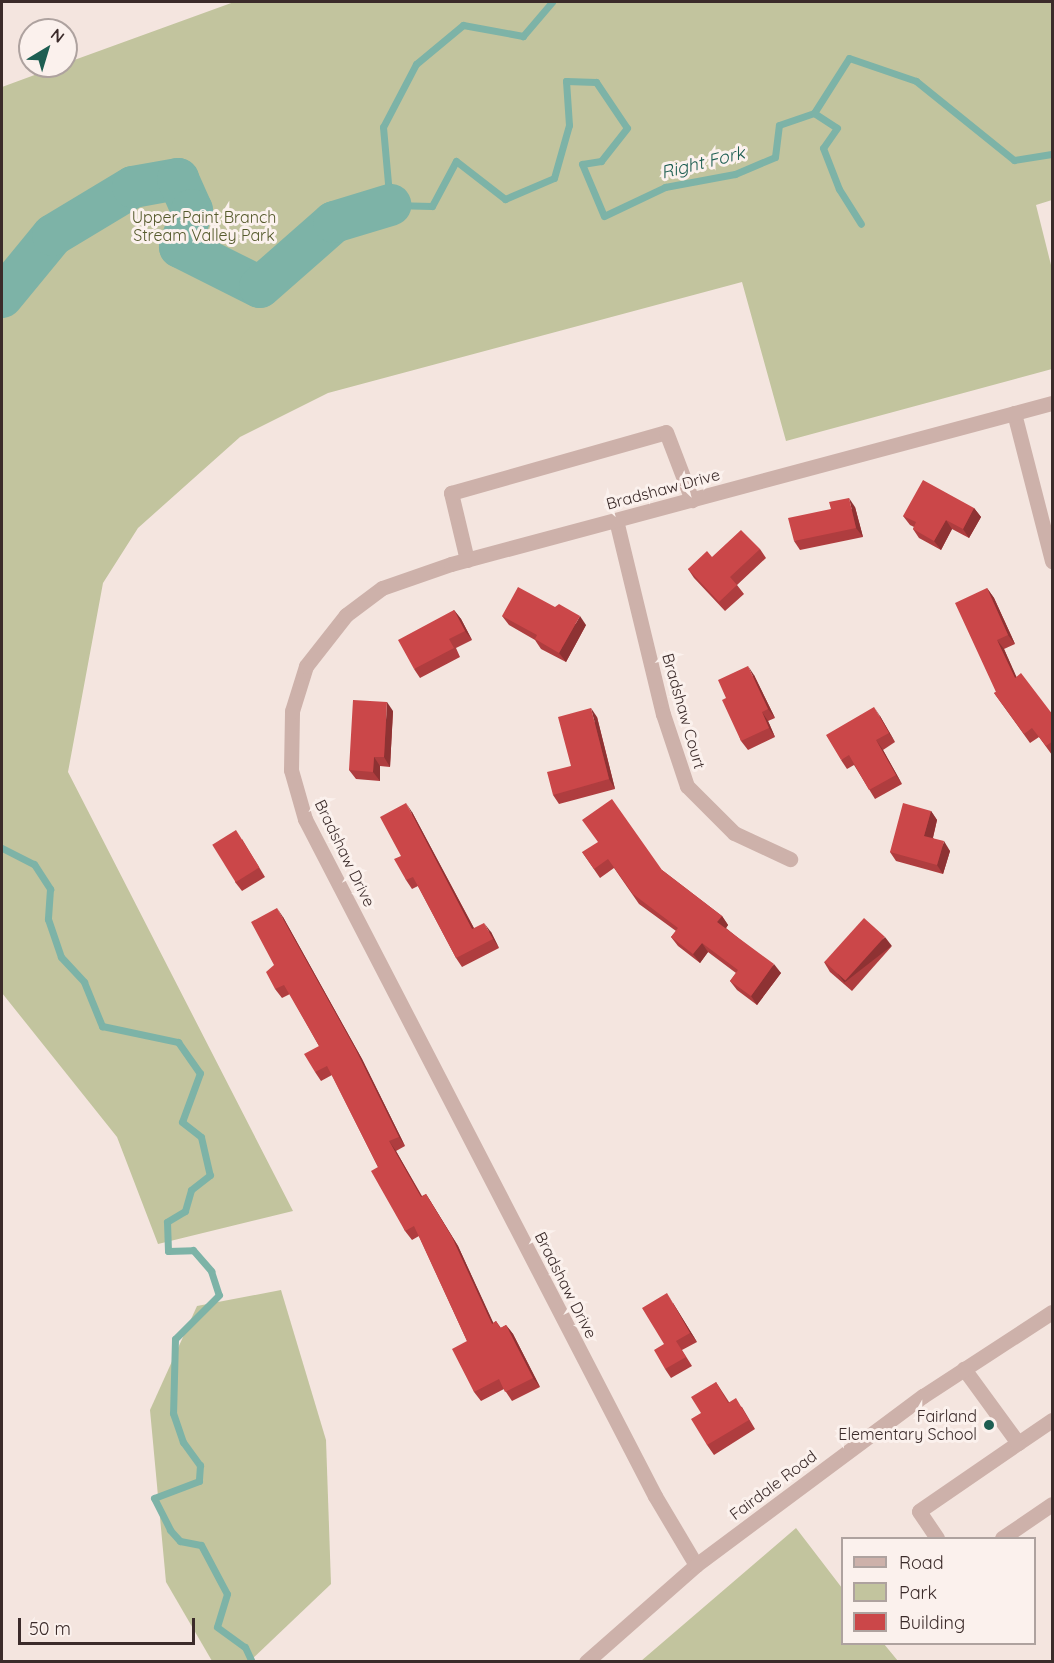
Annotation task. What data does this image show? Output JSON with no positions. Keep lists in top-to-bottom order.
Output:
{
  "streets": {
    "street": ["Bradshaw Drive", "Bradshaw Court", "Fairdale Road"]
  },
  "crossings": [
    ["Bradshaw Drive", "Bradshaw Court"],
    ["Bradshaw Drive", "Fairdale Road"]
  ],
  "water": ["Right Fork"],
  "parks": ["Upper Paint Branch Stream Valley Park"],
  "places": ["Fairland Elementary School"],
  "legend": ["Road", "Park", "Building"],
  "scale_bar": "50 m",
  "north": "top right"
}
